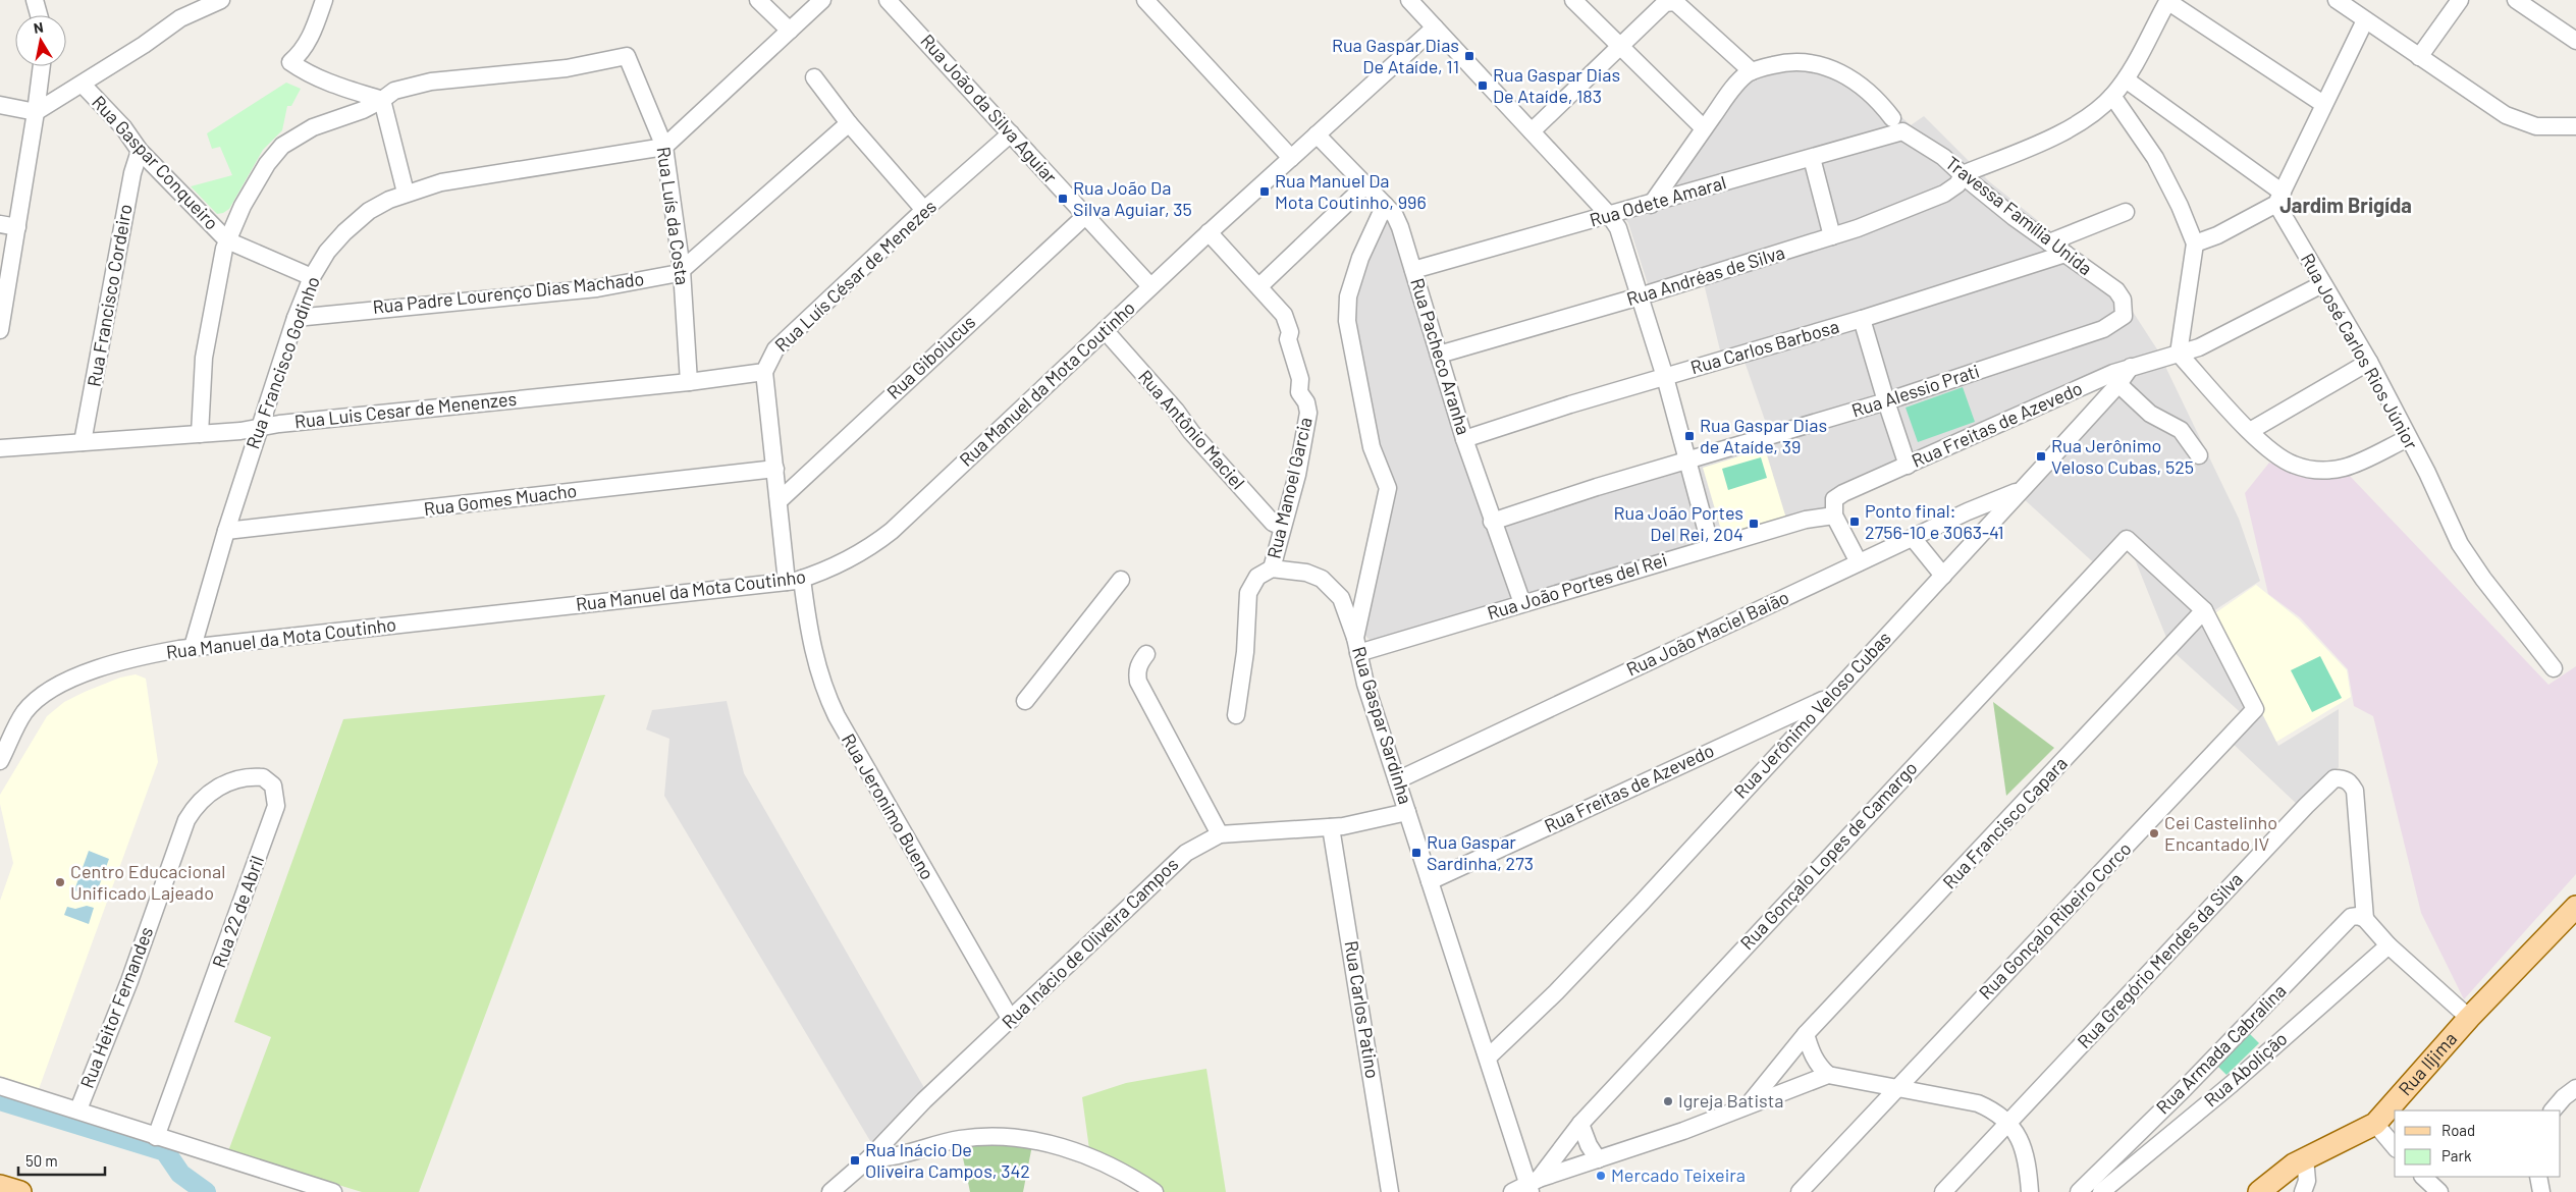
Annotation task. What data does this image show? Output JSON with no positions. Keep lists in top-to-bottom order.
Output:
{
  "streets": {
    "main road": ["Rua Iljima"],
    "street": [
      "Rua João da Silva Aguiar",
      "Rua Gaspar Conqueiro",
      "Rua Odete Amaral",
      "Rua Luís da Costa",
      "Travessa Família Unida",
      "Rua Luís César de Menezes",
      "Rua Andréas de Silva",
      "Rua Padre Lourenço Dias Machado",
      "Rua Francisco Cordeiro",
      "Rua Carlos Barbosa",
      "Rua José Carlos Rios Júnior",
      "Rua Pacheco Aranha",
      "Rua Giboiucus",
      "Rua Francisco Godinho",
      "Rua Manuel da Mota Coutinho",
      "Rua Alessio Prati",
      "Rua Luis Cesar de Menenzes",
      "Rua Freitas de Azevedo",
      "Rua Antônio Maciel",
      "Rua Manoel Garcia",
      "Rua Gomes Muacho",
      "Rua João Portes del Rei",
      "Rua João Maciel Baião",
      "Rua Jerônimo Veloso Cubas",
      "Rua Gaspar Sardinha",
      "Rua Jeronimo Bueno",
      "Rua Francisco Capara",
      "Rua Gonçalo Lopes de Camargo",
      "Rua 22 de Abril",
      "Rua Gonçalo Ribeiro Corco",
      "Rua Inácio de Oliveira Campos",
      "Rua Gregório Mendes da Silva",
      "Rua Heitor Fernandes",
      "Rua Carlos Patino",
      "Rua Armada Cabralina",
      "Rua Abolição"
    ]
  },
  "crossings": [
    ["Rua João da Silva Aguiar", "Rua Luís César de Menezes"],
    ["Rua João da Silva Aguiar", "Rua Giboiucus"],
    ["Rua João da Silva Aguiar", "Rua Manuel da Mota Coutinho"],
    ["Rua Gaspar Conqueiro", "Rua Francisco Cordeiro"],
    ["Rua Gaspar Conqueiro", "Rua Francisco Godinho"],
    ["Rua Odete Amaral", "Travessa Família Unida"],
    ["Rua Odete Amaral", "Rua Pacheco Aranha"],
    ["Rua Luís da Costa", "Rua Luís César de Menezes"],
    ["Rua Luís da Costa", "Rua Padre Lourenço Dias Machado"],
    ["Rua Luís da Costa", "Rua Francisco Godinho"],
    ["Rua Luís da Costa", "Rua Luis Cesar de Menenzes"],
    ["Travessa Família Unida", "Rua Andréas de Silva"],
    ["Travessa Família Unida", "Rua Carlos Barbosa"],
    ["Travessa Família Unida", "Rua Alessio Prati"],
    ["Rua Luís César de Menezes", "Rua Luis Cesar de Menenzes"],
    ["Rua Luís César de Menezes", "Rua Jeronimo Bueno"],
    ["Rua Andréas de Silva", "Rua Pacheco Aranha"],
    ["Rua Padre Lourenço Dias Machado", "Rua Francisco Godinho"],
    ["Rua Francisco Cordeiro", "Rua Luis Cesar de Menenzes"],
    ["Rua Carlos Barbosa", "Rua Pacheco Aranha"],
    ["Rua José Carlos Rios Júnior", "Rua Freitas de Azevedo"],
    ["Rua Pacheco Aranha", "Rua Manuel da Mota Coutinho"],
    ["Rua Pacheco Aranha", "Rua Alessio Prati"],
    ["Rua Pacheco Aranha", "Rua João Portes del Rei"],
    ["Rua Pacheco Aranha", "Rua Gaspar Sardinha"],
    ["Rua Giboiucus", "Rua Jeronimo Bueno"],
    ["Rua Francisco Godinho", "Rua Manuel da Mota Coutinho"],
    ["Rua Francisco Godinho", "Rua Luis Cesar de Menenzes"],
    ["Rua Francisco Godinho", "Rua Gomes Muacho"],
    ["Rua Manuel da Mota Coutinho", "Rua Antônio Maciel"],
    ["Rua Manuel da Mota Coutinho", "Rua Jeronimo Bueno"],
    ["Rua Freitas de Azevedo", "Rua João Portes del Rei"],
    ["Rua Freitas de Azevedo", "Rua Jerônimo Veloso Cubas"],
    ["Rua Freitas de Azevedo", "Rua Gaspar Sardinha"],
    ["Rua Antônio Maciel", "Rua Manoel Garcia"],
    ["Rua Gomes Muacho", "Rua Jeronimo Bueno"],
    ["Rua João Portes del Rei", "Rua Gaspar Sardinha"],
    ["Rua João Maciel Baião", "Rua Jerônimo Veloso Cubas"],
    ["Rua João Maciel Baião", "Rua Gaspar Sardinha"],
    ["Rua Jerônimo Veloso Cubas", "Rua Gaspar Sardinha"],
    ["Rua Gaspar Sardinha", "Rua Gonçalo Lopes de Camargo"],
    ["Rua Gaspar Sardinha", "Rua Inácio de Oliveira Campos"],
    ["Rua Jeronimo Bueno", "Rua Inácio de Oliveira Campos"],
    ["Rua Francisco Capara", "Rua Gonçalo Lopes de Camargo"],
    ["Rua Francisco Capara", "Rua Gonçalo Ribeiro Corco"],
    ["Rua Gonçalo Lopes de Camargo", "Rua Gonçalo Ribeiro Corco"],
    ["Rua 22 de Abril", "Rua Heitor Fernandes"],
    ["Rua Inácio de Oliveira Campos", "Rua Carlos Patino"],
    ["Rua Gregório Mendes da Silva", "Rua Armada Cabralina"]
  ],
  "districts": ["Jardim Brigída"],
  "places": {
    "transit": [
      "Rua Gaspar Dias De Ataíde, 11",
      "Rua Gaspar Dias De Ataíde, 183",
      "Rua Manuel Da Mota Coutinho, 996",
      "Rua João Da Silva Aguiar, 35",
      "Rua Gaspar Dias de Ataíde, 39",
      "Rua Jerônimo Veloso Cubas, 525",
      "Ponto final: 2756-10 e 3063-41",
      "Rua João Portes Del Rei, 204",
      "Rua Gaspar Sardinha, 273",
      "Rua Inácio De Oliveira Campos, 342"
    ],
    "other": [
      "Cei Castelinho Encantado IV",
      "Centro Educacional Unificado Lajeado",
      "Igreja Batista",
      "Mercado Teixeira"
    ]
  },
  "legend": ["Road", "Park"],
  "scale_bar": "50 m",
  "north": "top"
}
